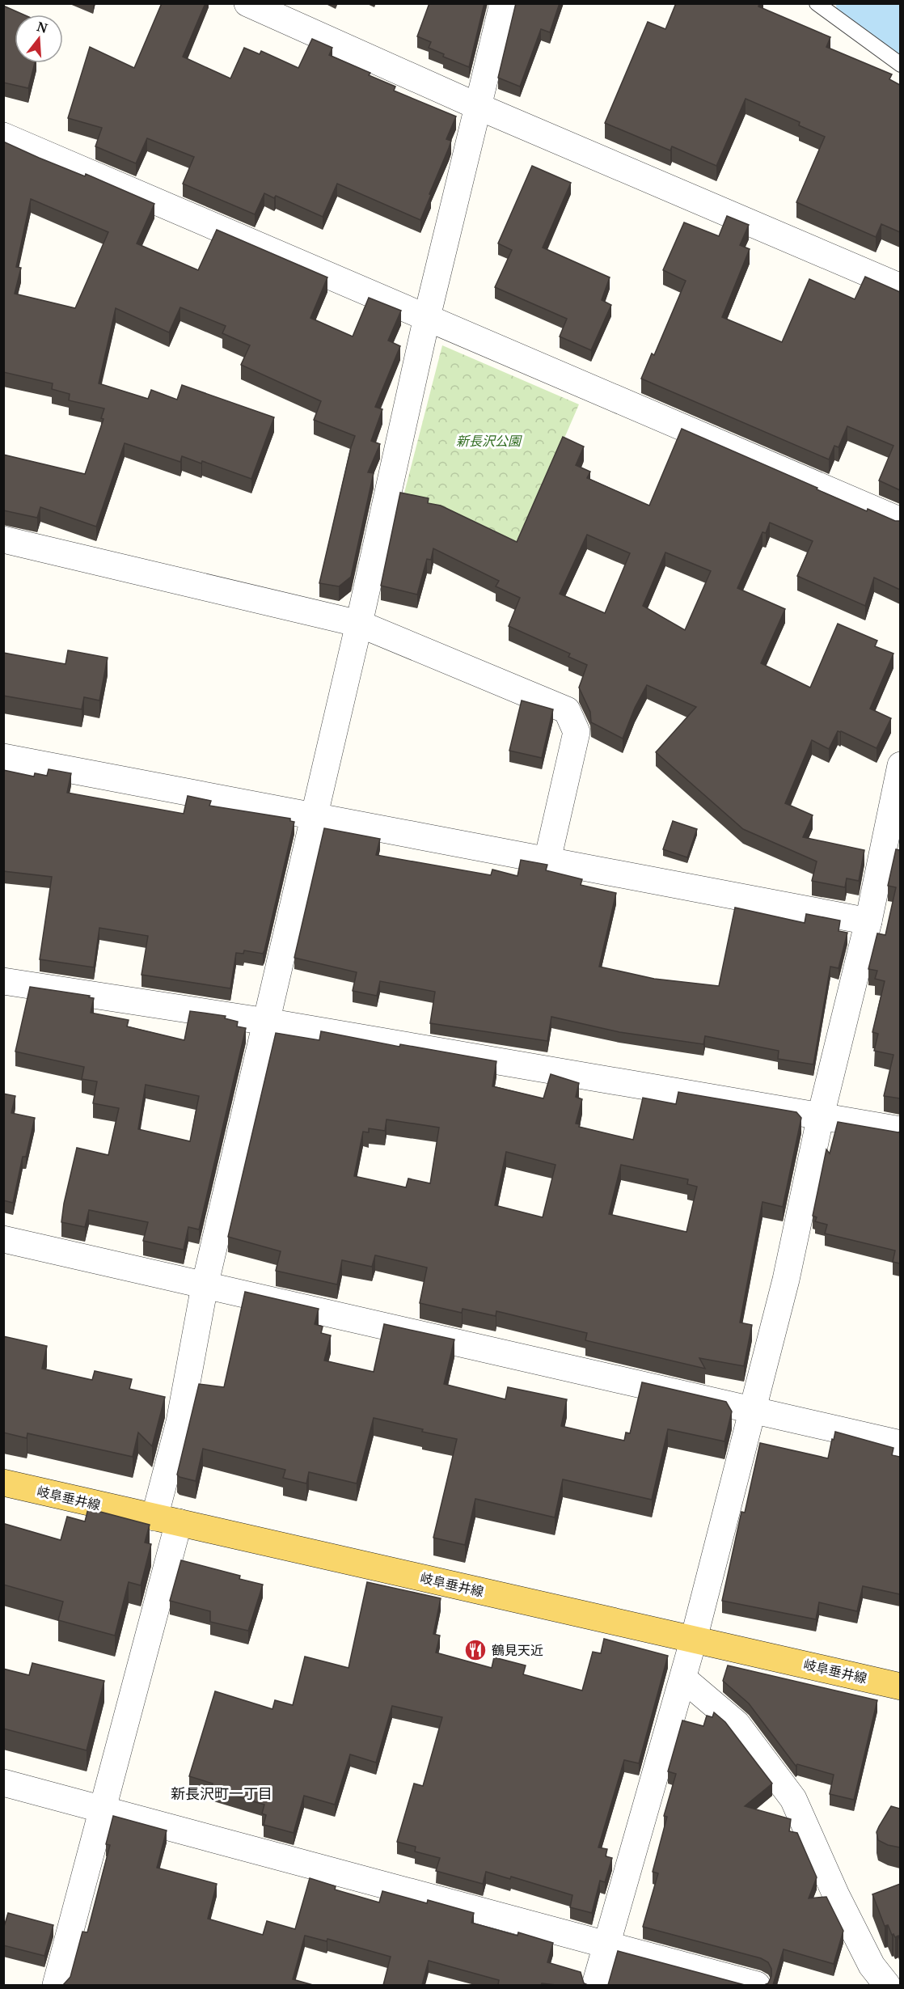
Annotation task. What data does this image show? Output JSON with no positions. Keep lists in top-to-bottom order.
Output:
{
  "streets": {
    "main road": ["岐阜垂井線"]
  },
  "districts": ["新長沢町一丁目"],
  "parks": ["新長沢公園"],
  "places": {
    "restaurant": ["鶴見天近"]
  },
  "north": "top"
}
